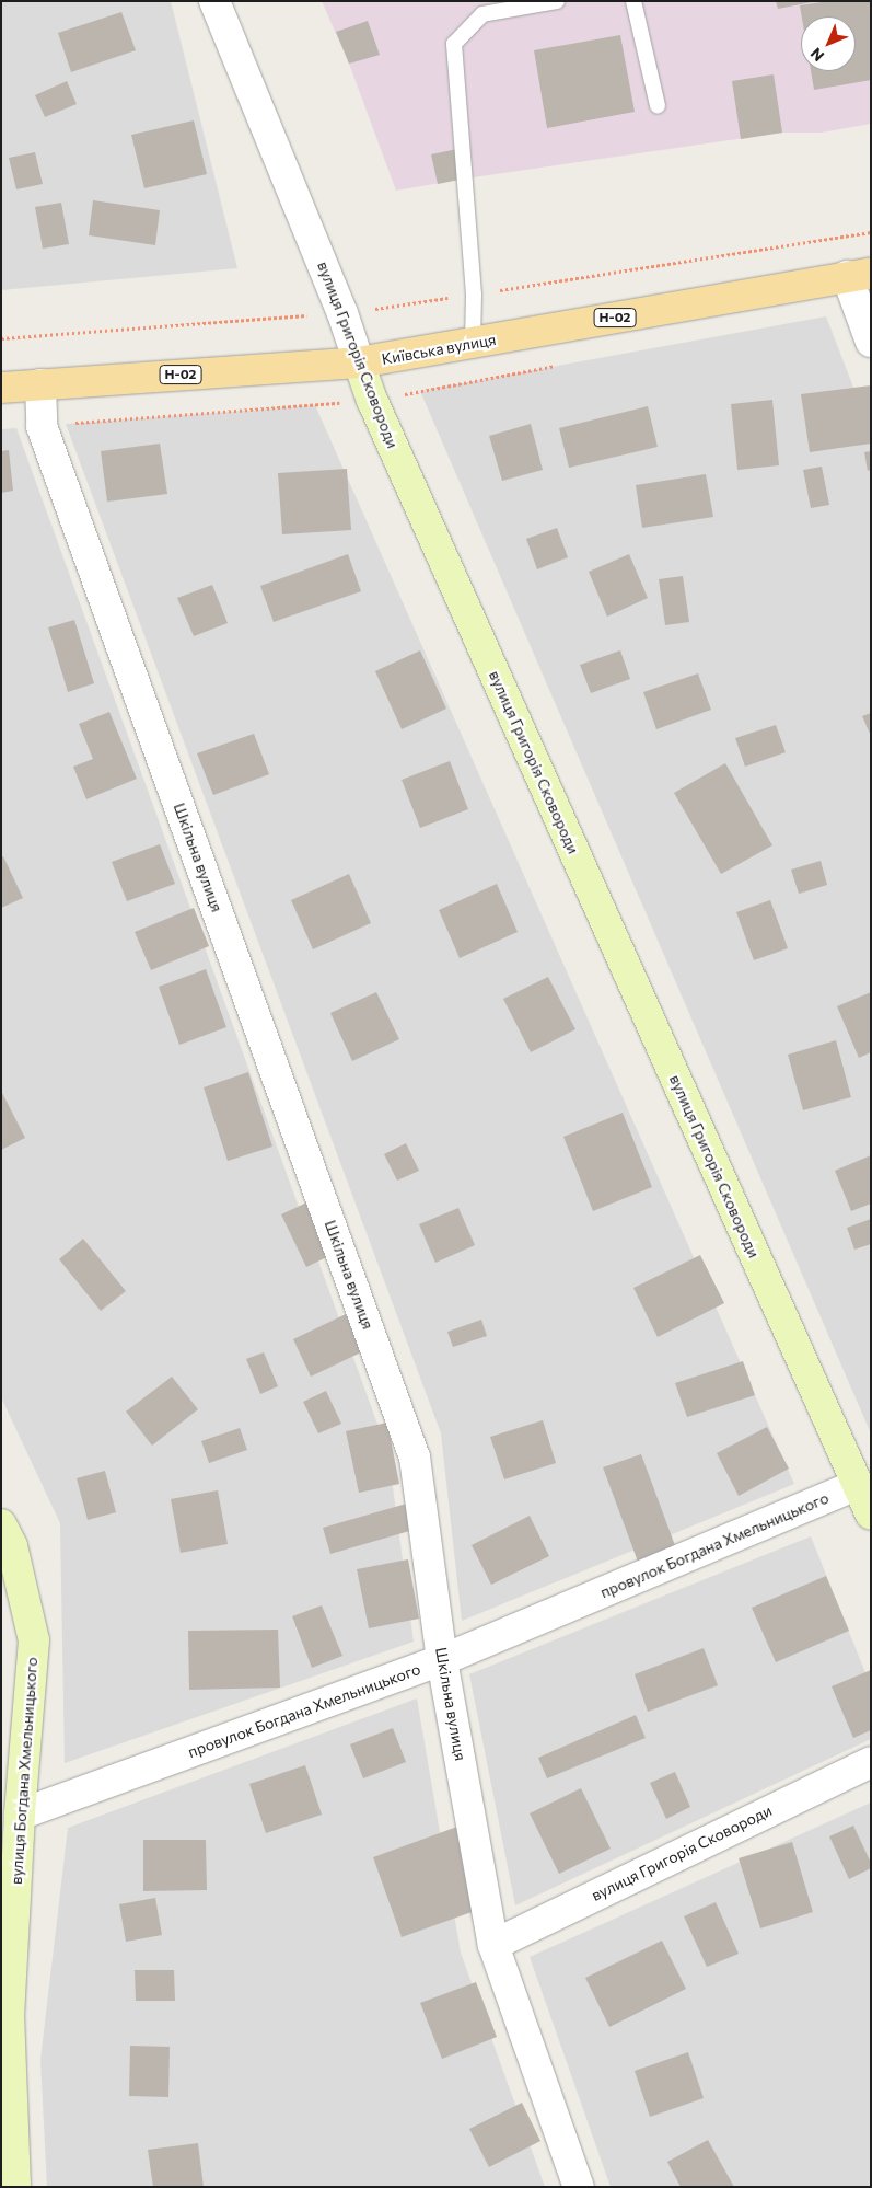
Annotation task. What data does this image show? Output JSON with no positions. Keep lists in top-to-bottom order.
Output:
{
  "streets": {
    "main road": ["Н-02", "Київська вулиця"],
    "street": [
      "вулиця Григорія Сковороди",
      "Шкільна вулиця",
      "провулок Богдана Хмельницького",
      "вулиця Богдана Хмельницького"
    ]
  },
  "crossings": [
    ["Київська вулиця", "вулиця Григорія Сковороди"],
    ["Київська вулиця", "Шкільна вулиця"],
    ["вулиця Григорія Сковороди", "Шкільна вулиця"],
    ["вулиця Григорія Сковороди", "провулок Богдана Хмельницького"],
    ["Шкільна вулиця", "провулок Богдана Хмельницького"],
    ["провулок Богдана Хмельницького", "вулиця Богдана Хмельницького"]
  ],
  "north": "bottom left"
}
